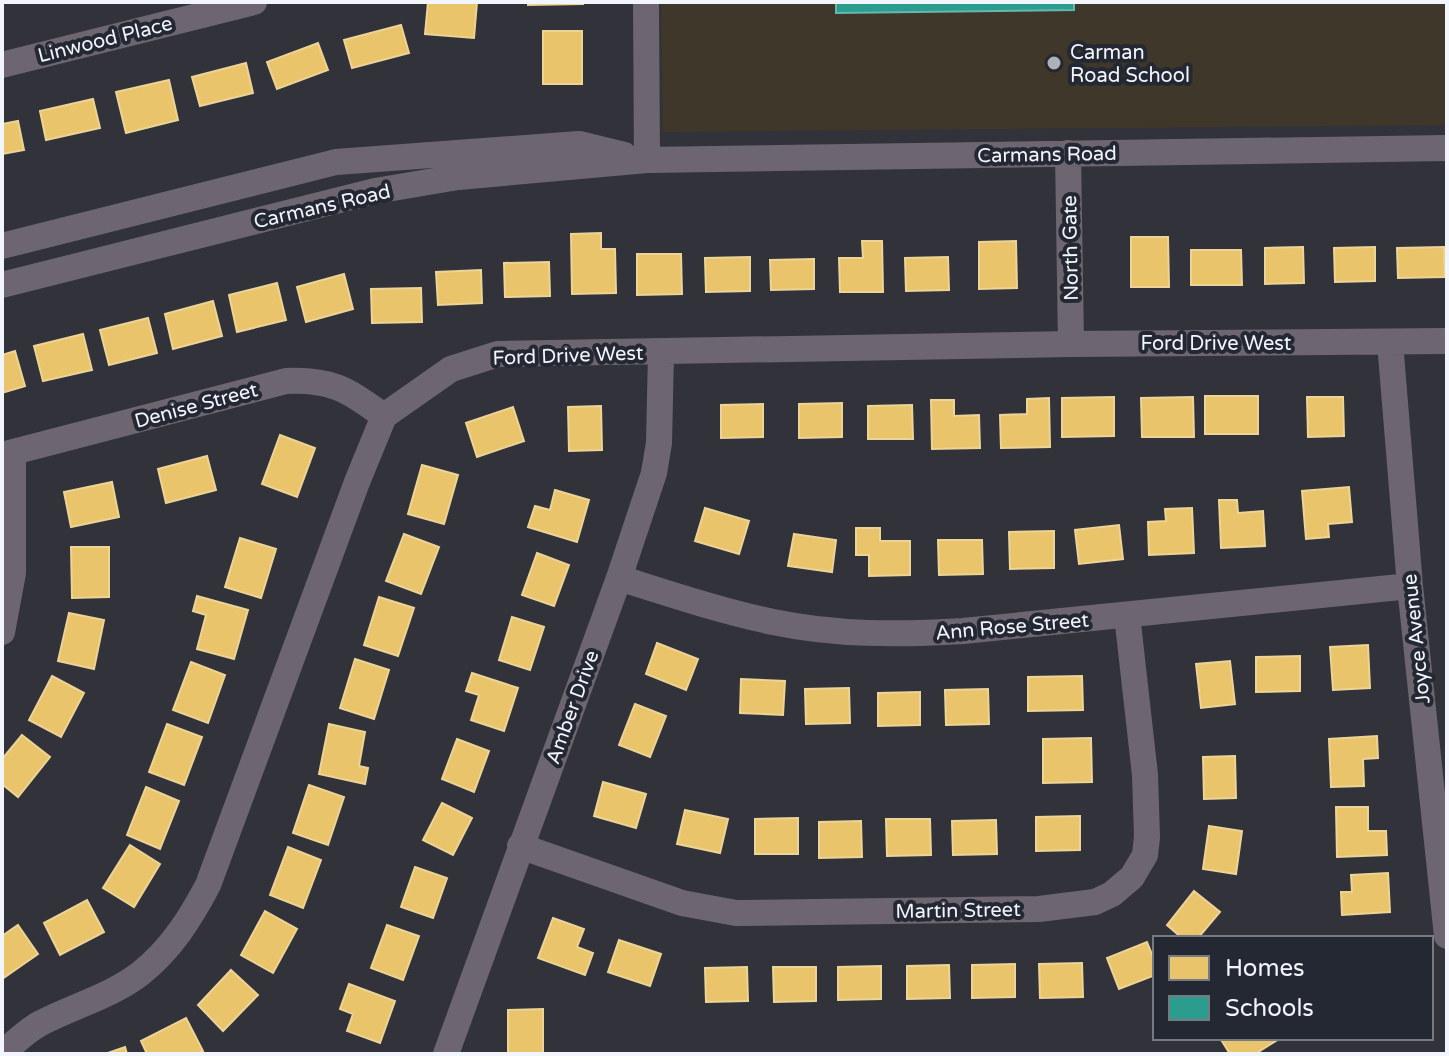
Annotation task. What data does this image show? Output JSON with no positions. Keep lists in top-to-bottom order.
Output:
{
  "streets": {
    "street": [
      "Linwood Place",
      "Carmans Road",
      "North Gate",
      "Ford Drive West",
      "Denise Street",
      "Ann Rose Street",
      "Joyce Avenue",
      "Amber Drive",
      "Martin Street"
    ]
  },
  "crossings": [
    ["Carmans Road", "North Gate"],
    ["North Gate", "Ford Drive West"],
    ["Ford Drive West", "Denise Street"],
    ["Ford Drive West", "Joyce Avenue"],
    ["Ford Drive West", "Amber Drive"],
    ["Ann Rose Street", "Joyce Avenue"],
    ["Ann Rose Street", "Amber Drive"],
    ["Ann Rose Street", "Martin Street"],
    ["Amber Drive", "Martin Street"]
  ],
  "places": ["Carman Road School"],
  "legend": ["Homes", "Schools"]
}
